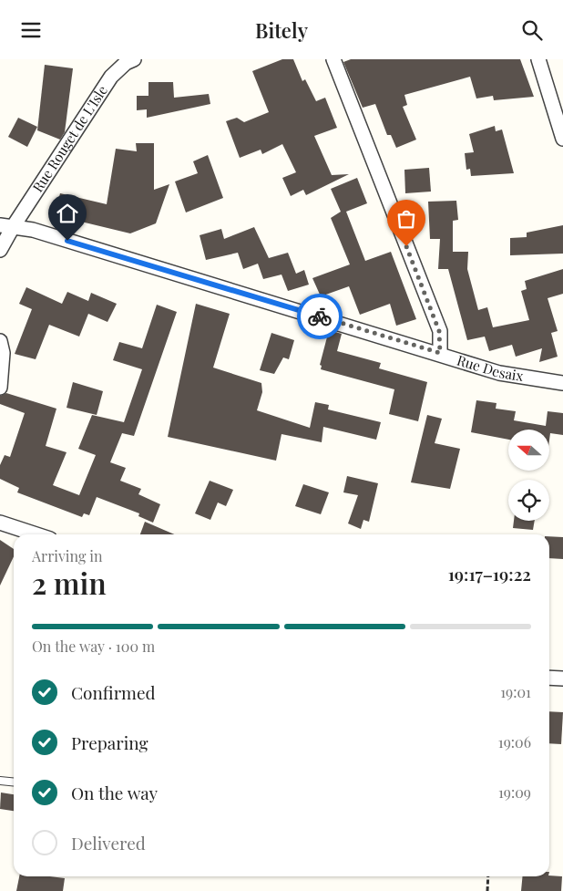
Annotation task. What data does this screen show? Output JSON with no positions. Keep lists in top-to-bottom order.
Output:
{
  "streets": {
    "street": ["Rue Rouget de L'Isle", "Rue Desaix"]
  },
  "crossings": [
    ["Rue Rouget de L'Isle", "Rue Desaix"]
  ],
  "north": "left",
  "page": {
    "header": "Bitely",
    "heading": ["2 min", "Arriving in", "19:17–19:22"],
    "bar": "On the way · 100 m",
    "list": [
      ["Confirmed", "19:01"],
      ["Preparing", "19:06"],
      ["On the way", "19:09"],
      "Delivered"
    ]
  }
}
